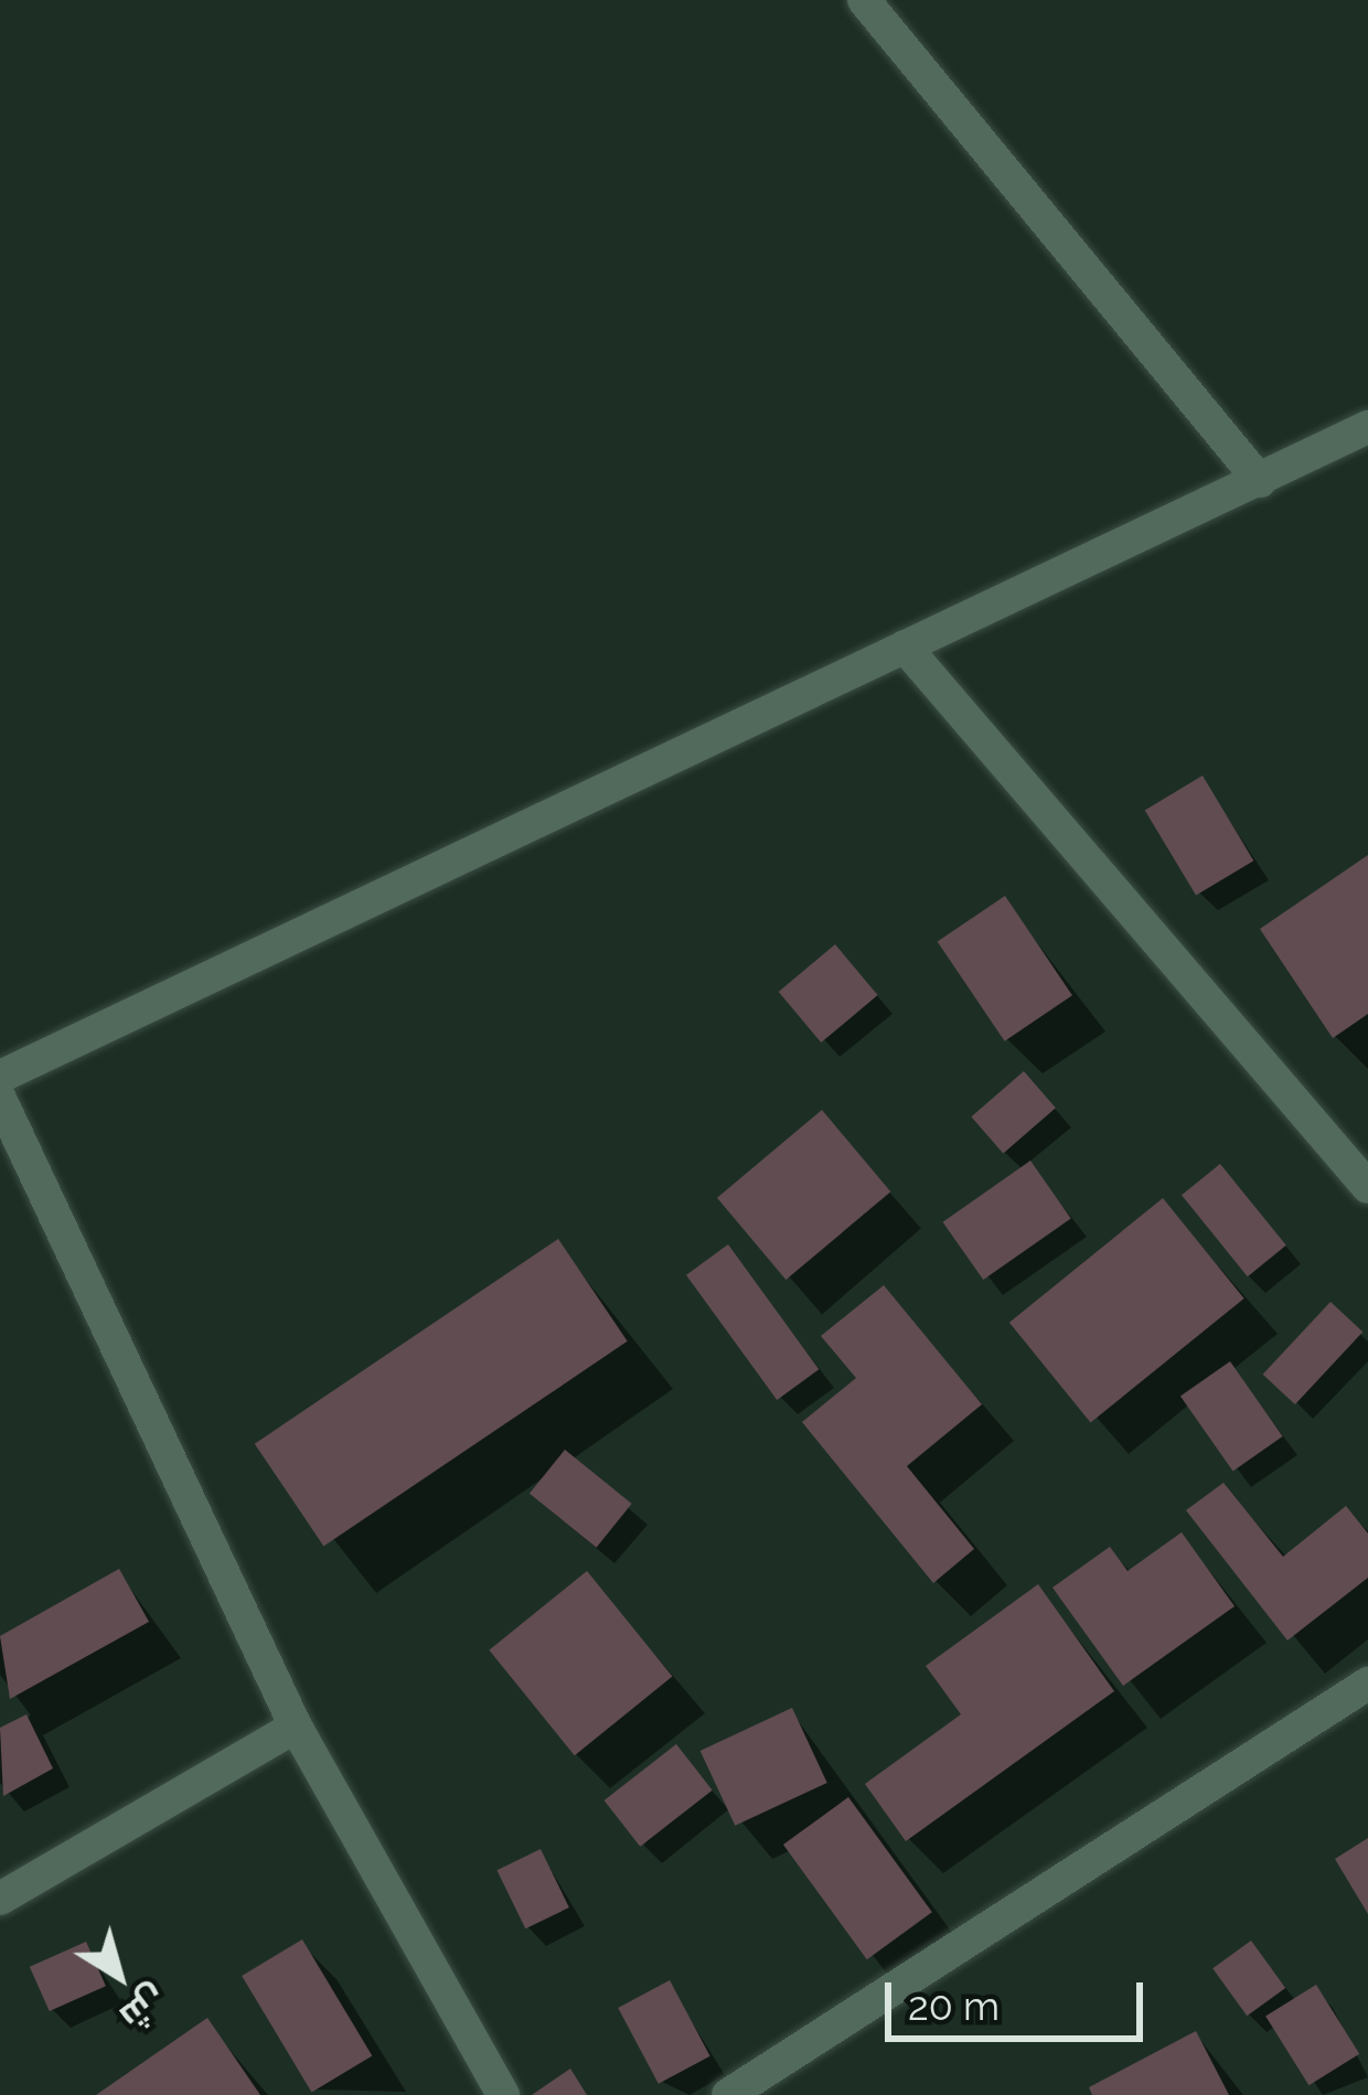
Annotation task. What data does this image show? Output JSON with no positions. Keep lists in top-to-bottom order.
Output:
{
  "scale_bar": "20 m",
  "north": "bottom right"
}
